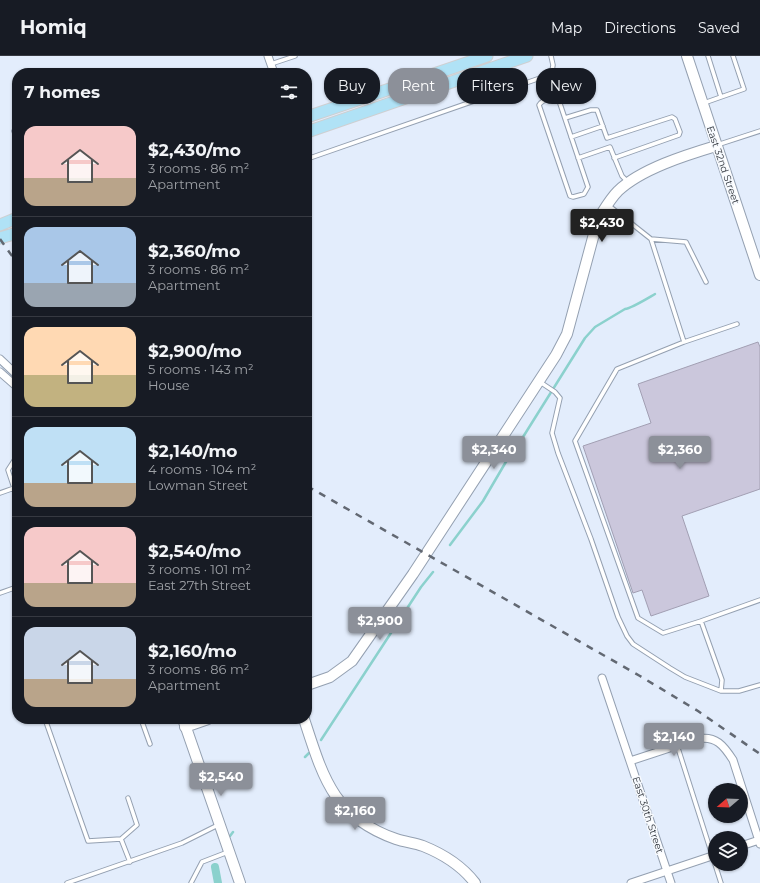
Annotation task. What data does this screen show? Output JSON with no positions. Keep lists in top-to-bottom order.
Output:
{
  "streets": {
    "street": ["East 32nd Street", "East 30th Street"]
  },
  "north": "left",
  "page": {
    "header": "Homiq",
    "nav": ["Map", "Directions", "Saved"],
    "chip": [
      "Buy",
      "Rent",
      "Filters",
      "New"
    ],
    "heading": "7 homes",
    "list": [
      {
        "name": "$2,430/mo",
        "note": "3 rooms · 86 m² · Apartment"
      },
      {
        "name": "$2,360/mo",
        "note": "3 rooms · 86 m² · Apartment"
      },
      {
        "name": "$2,900/mo",
        "note": "5 rooms · 143 m² · House"
      },
      {
        "name": "$2,140/mo",
        "note": "4 rooms · 104 m² · Lowman Street"
      },
      {
        "name": "$2,540/mo",
        "note": "3 rooms · 101 m² · East 27th Street"
      },
      {
        "name": "$2,160/mo",
        "note": "3 rooms · 86 m² · Apartment"
      }
    ],
    "price": [
      "$2,430",
      "$2,340",
      "$2,360",
      "$2,900",
      "$2,140",
      "$2,540",
      "$2,160"
    ]
  }
}
